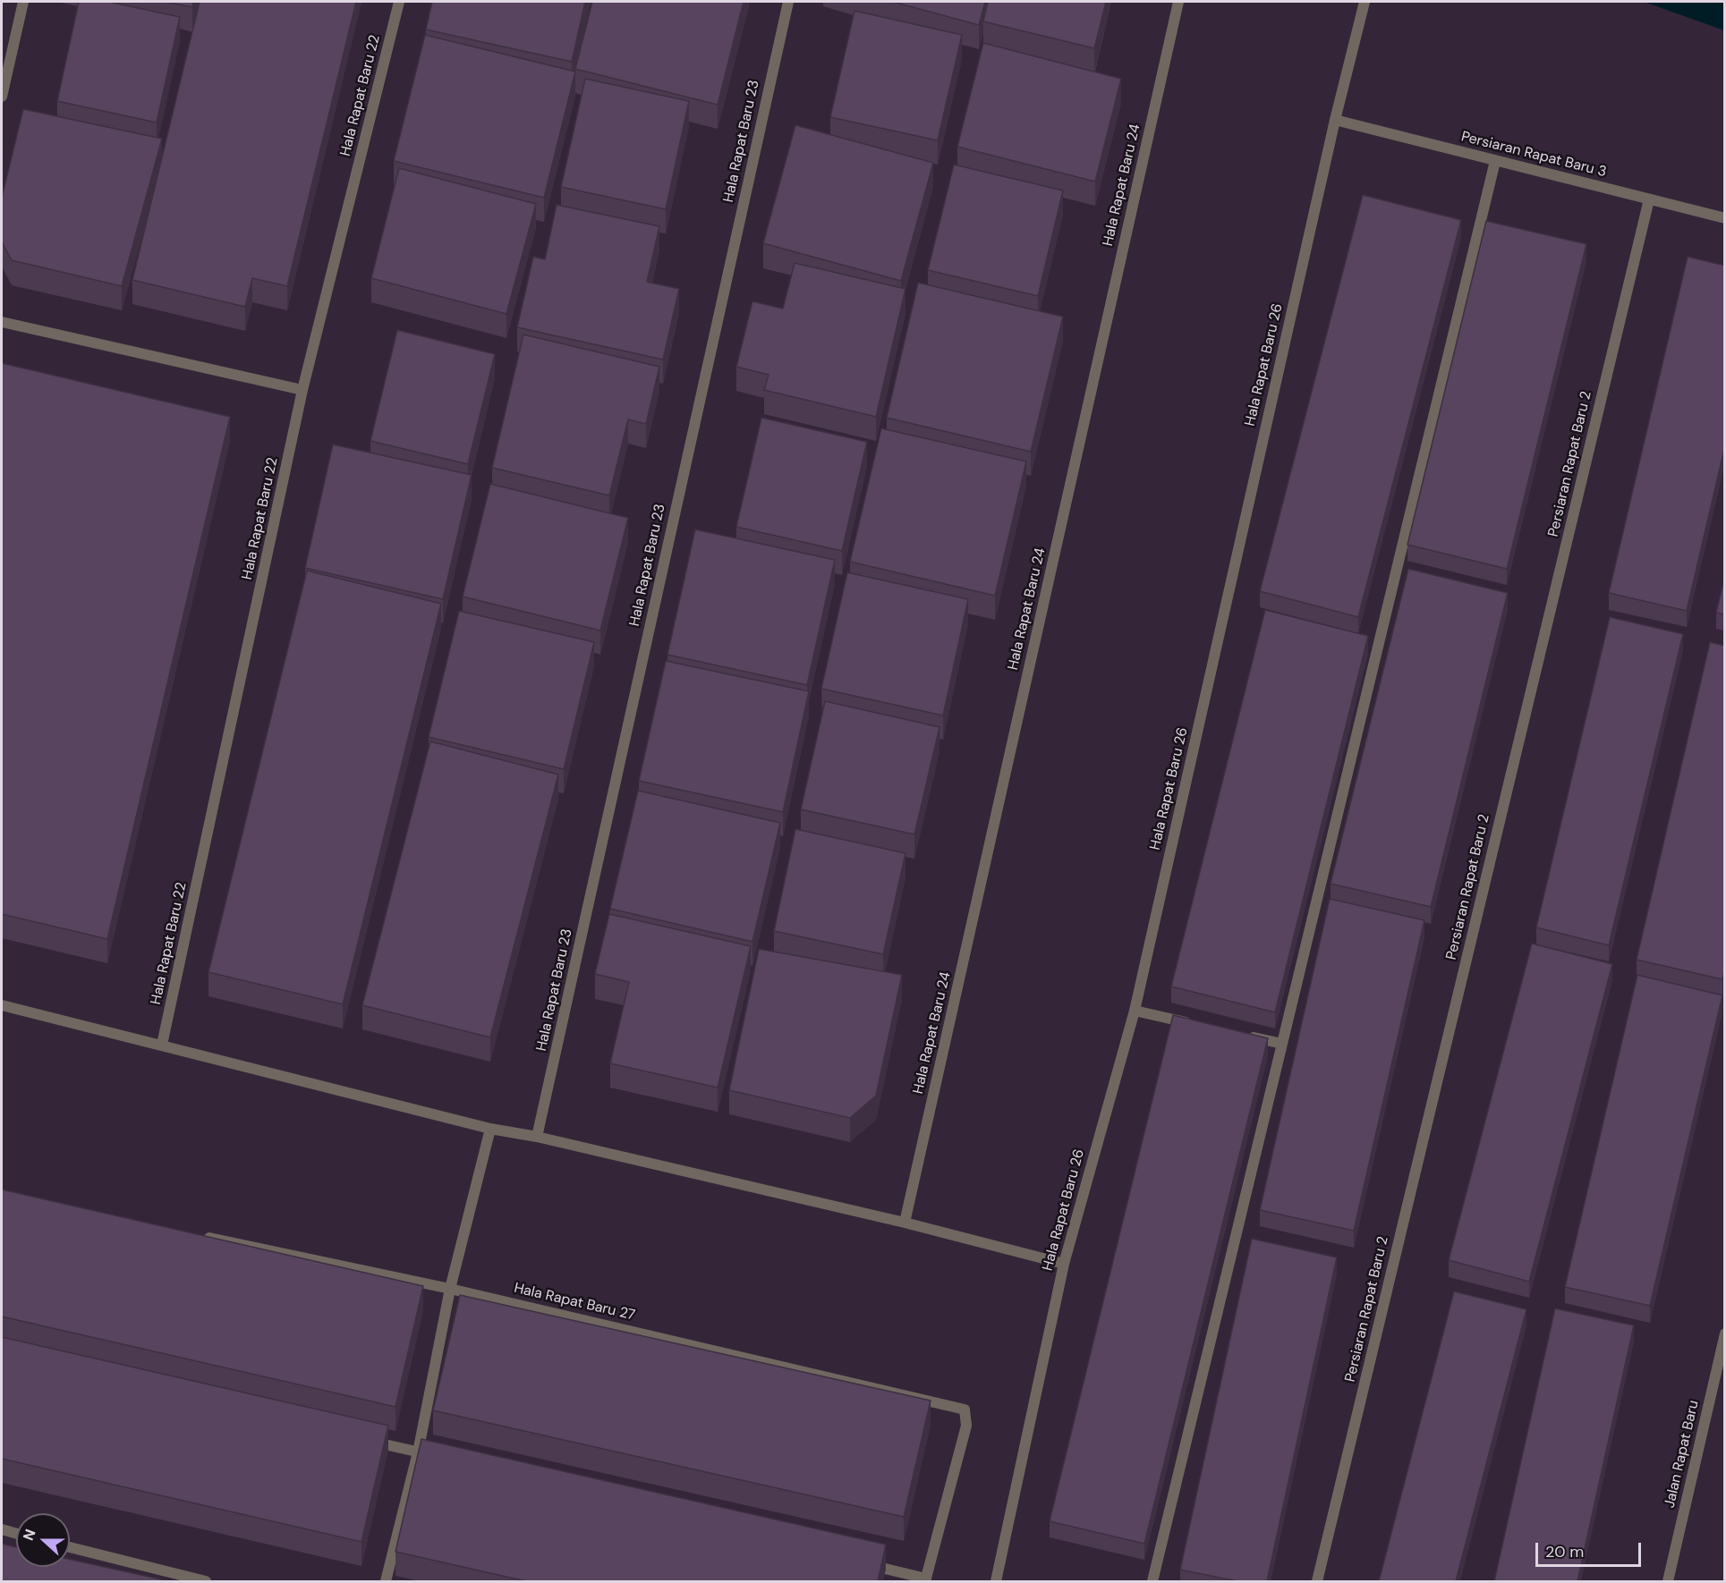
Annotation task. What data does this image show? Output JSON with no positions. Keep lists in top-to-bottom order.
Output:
{
  "streets": {
    "street": [
      "Hala Rapat Baru 22",
      "Hala Rapat Baru 23",
      "Persiaran Rapat Baru 3",
      "Hala Rapat Baru 24",
      "Hala Rapat Baru 26",
      "Persiaran Rapat Baru 2",
      "Hala Rapat Baru 27",
      "Jalan Rapat Baru"
    ]
  },
  "crossings": [
    ["Persiaran Rapat Baru 3", "Hala Rapat Baru 26"],
    ["Persiaran Rapat Baru 3", "Persiaran Rapat Baru 2"]
  ],
  "scale_bar": "20 m",
  "north": "left"
}
